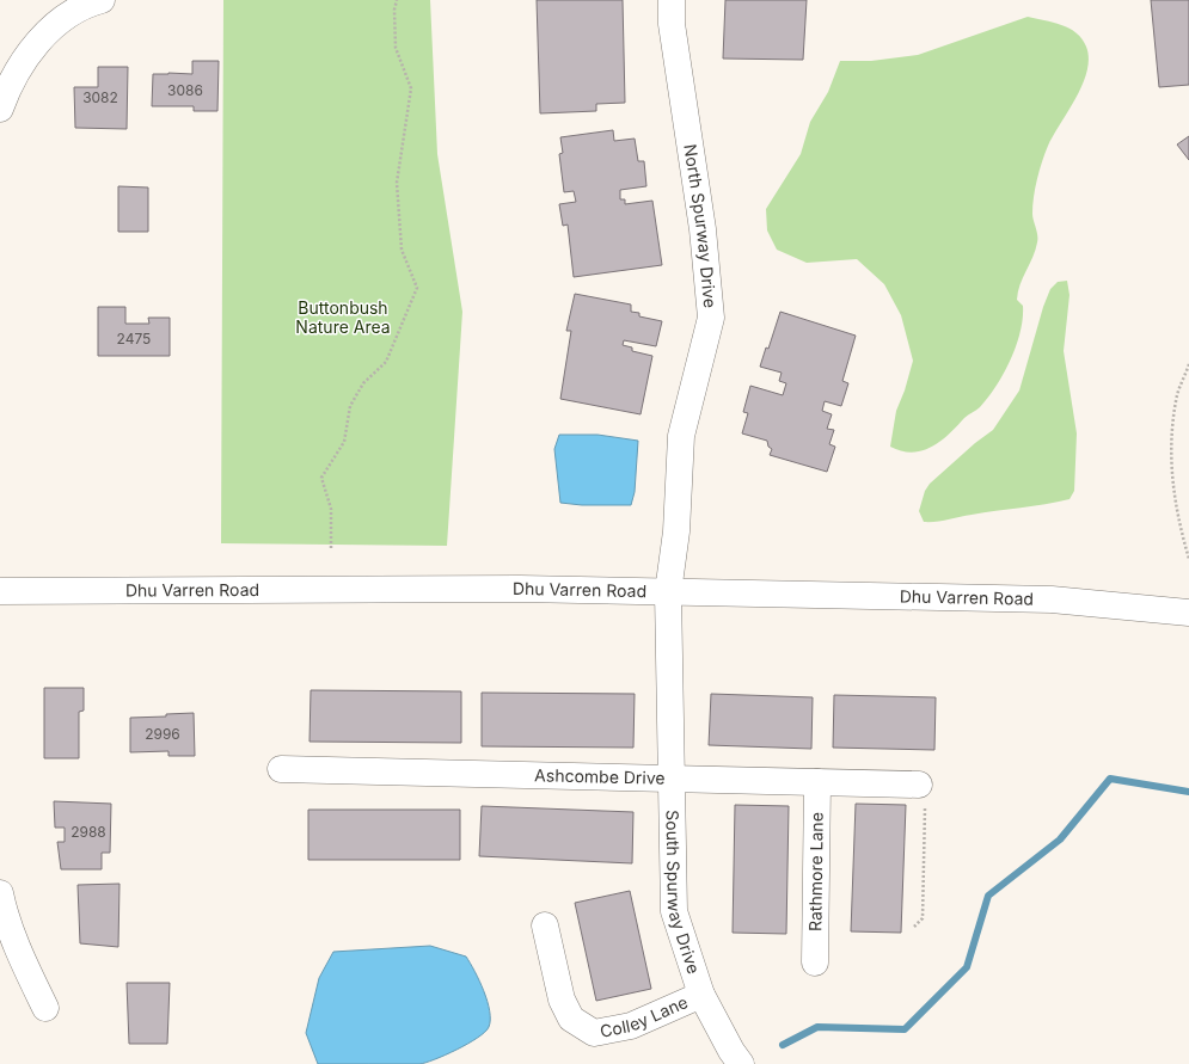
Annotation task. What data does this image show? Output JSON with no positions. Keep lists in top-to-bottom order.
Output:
{
  "streets": {
    "street": [
      "North Spurway Drive",
      "Dhu Varren Road",
      "Ashcombe Drive",
      "Rathmore Lane",
      "South Spurway Drive",
      "Colley Lane"
    ]
  },
  "crossings": [
    ["North Spurway Drive", "Dhu Varren Road"],
    ["North Spurway Drive", "South Spurway Drive"],
    ["Dhu Varren Road", "South Spurway Drive"],
    ["Ashcombe Drive", "Rathmore Lane"],
    ["Ashcombe Drive", "South Spurway Drive"],
    ["South Spurway Drive", "Colley Lane"]
  ],
  "parks": ["Buttonbush Nature Area"],
  "house_numbers": [
    "3086",
    "3082",
    "2475",
    "2996",
    "2988"
  ]
}
